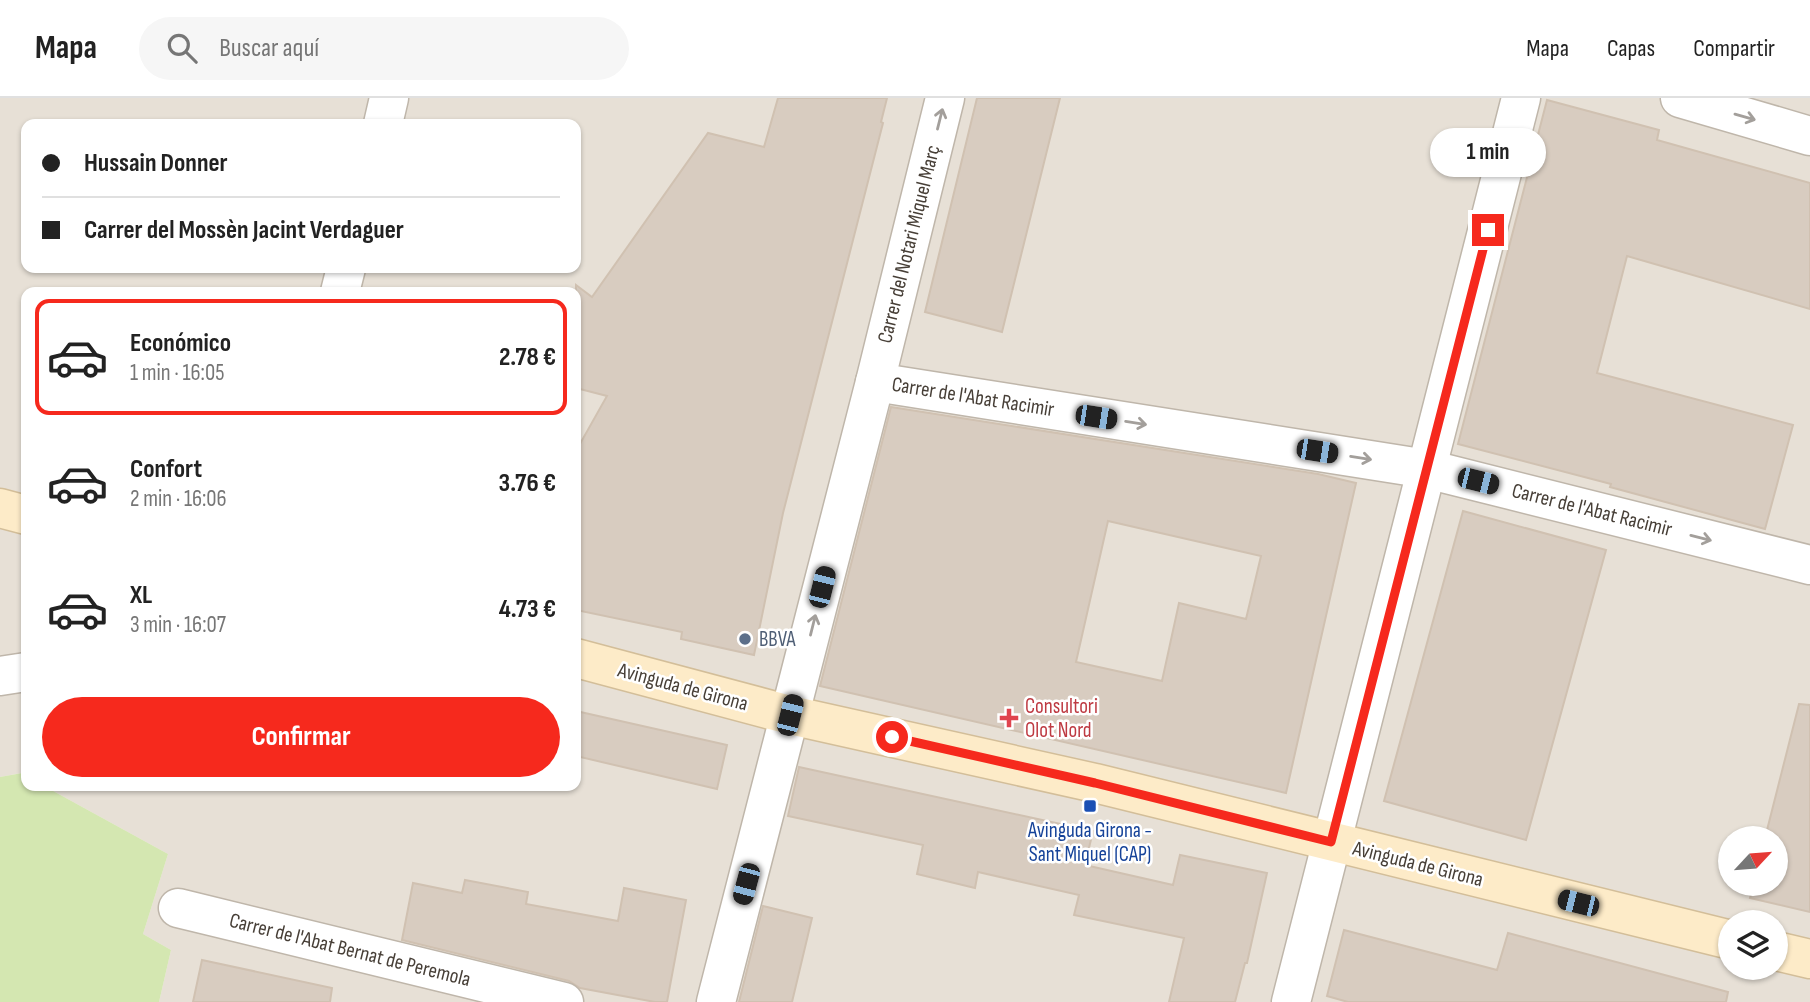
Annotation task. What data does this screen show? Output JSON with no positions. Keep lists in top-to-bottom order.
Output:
{
  "streets": {
    "main road": ["Avinguda de Girona"],
    "street": ["Carrer del Notari Miquel Març", "Carrer de l'Abat Racimir", "Carrer de l'Abat Bernat de Peremola"]
  },
  "crossings": [
    ["Carrer del Notari Miquel Març", "Carrer de l'Abat Racimir"],
    ["Carrer del Notari Miquel Març", "Avinguda de Girona"]
  ],
  "one_way": ["Carrer del Notari Miquel Març", "Carrer de l'Abat Racimir"],
  "places": {
    "other": ["BBVA"],
    "health": ["Consultori Olot Nord"],
    "transit": ["Avinguda Girona - Sant Miquel (CAP)"]
  },
  "north": "top right",
  "page": {
    "header": "Mapa",
    "search": "Buscar aquí",
    "nav": ["Mapa", "Capas", "Compartir"],
    "banner": ["Hussain Donner", "Carrer del Mossèn Jacint Verdaguer"],
    "bubble": "1 min",
    "list": [
      {
        "name": "Económico",
        "note": "1 min · 16:05",
        "value": "2.78 €"
      },
      {
        "name": "Confort",
        "note": "2 min · 16:06",
        "value": "3.76 €"
      },
      {
        "name": "XL",
        "note": "3 min · 16:07",
        "value": "4.73 €"
      }
    ],
    "buttons": "Confirmar"
  }
}
